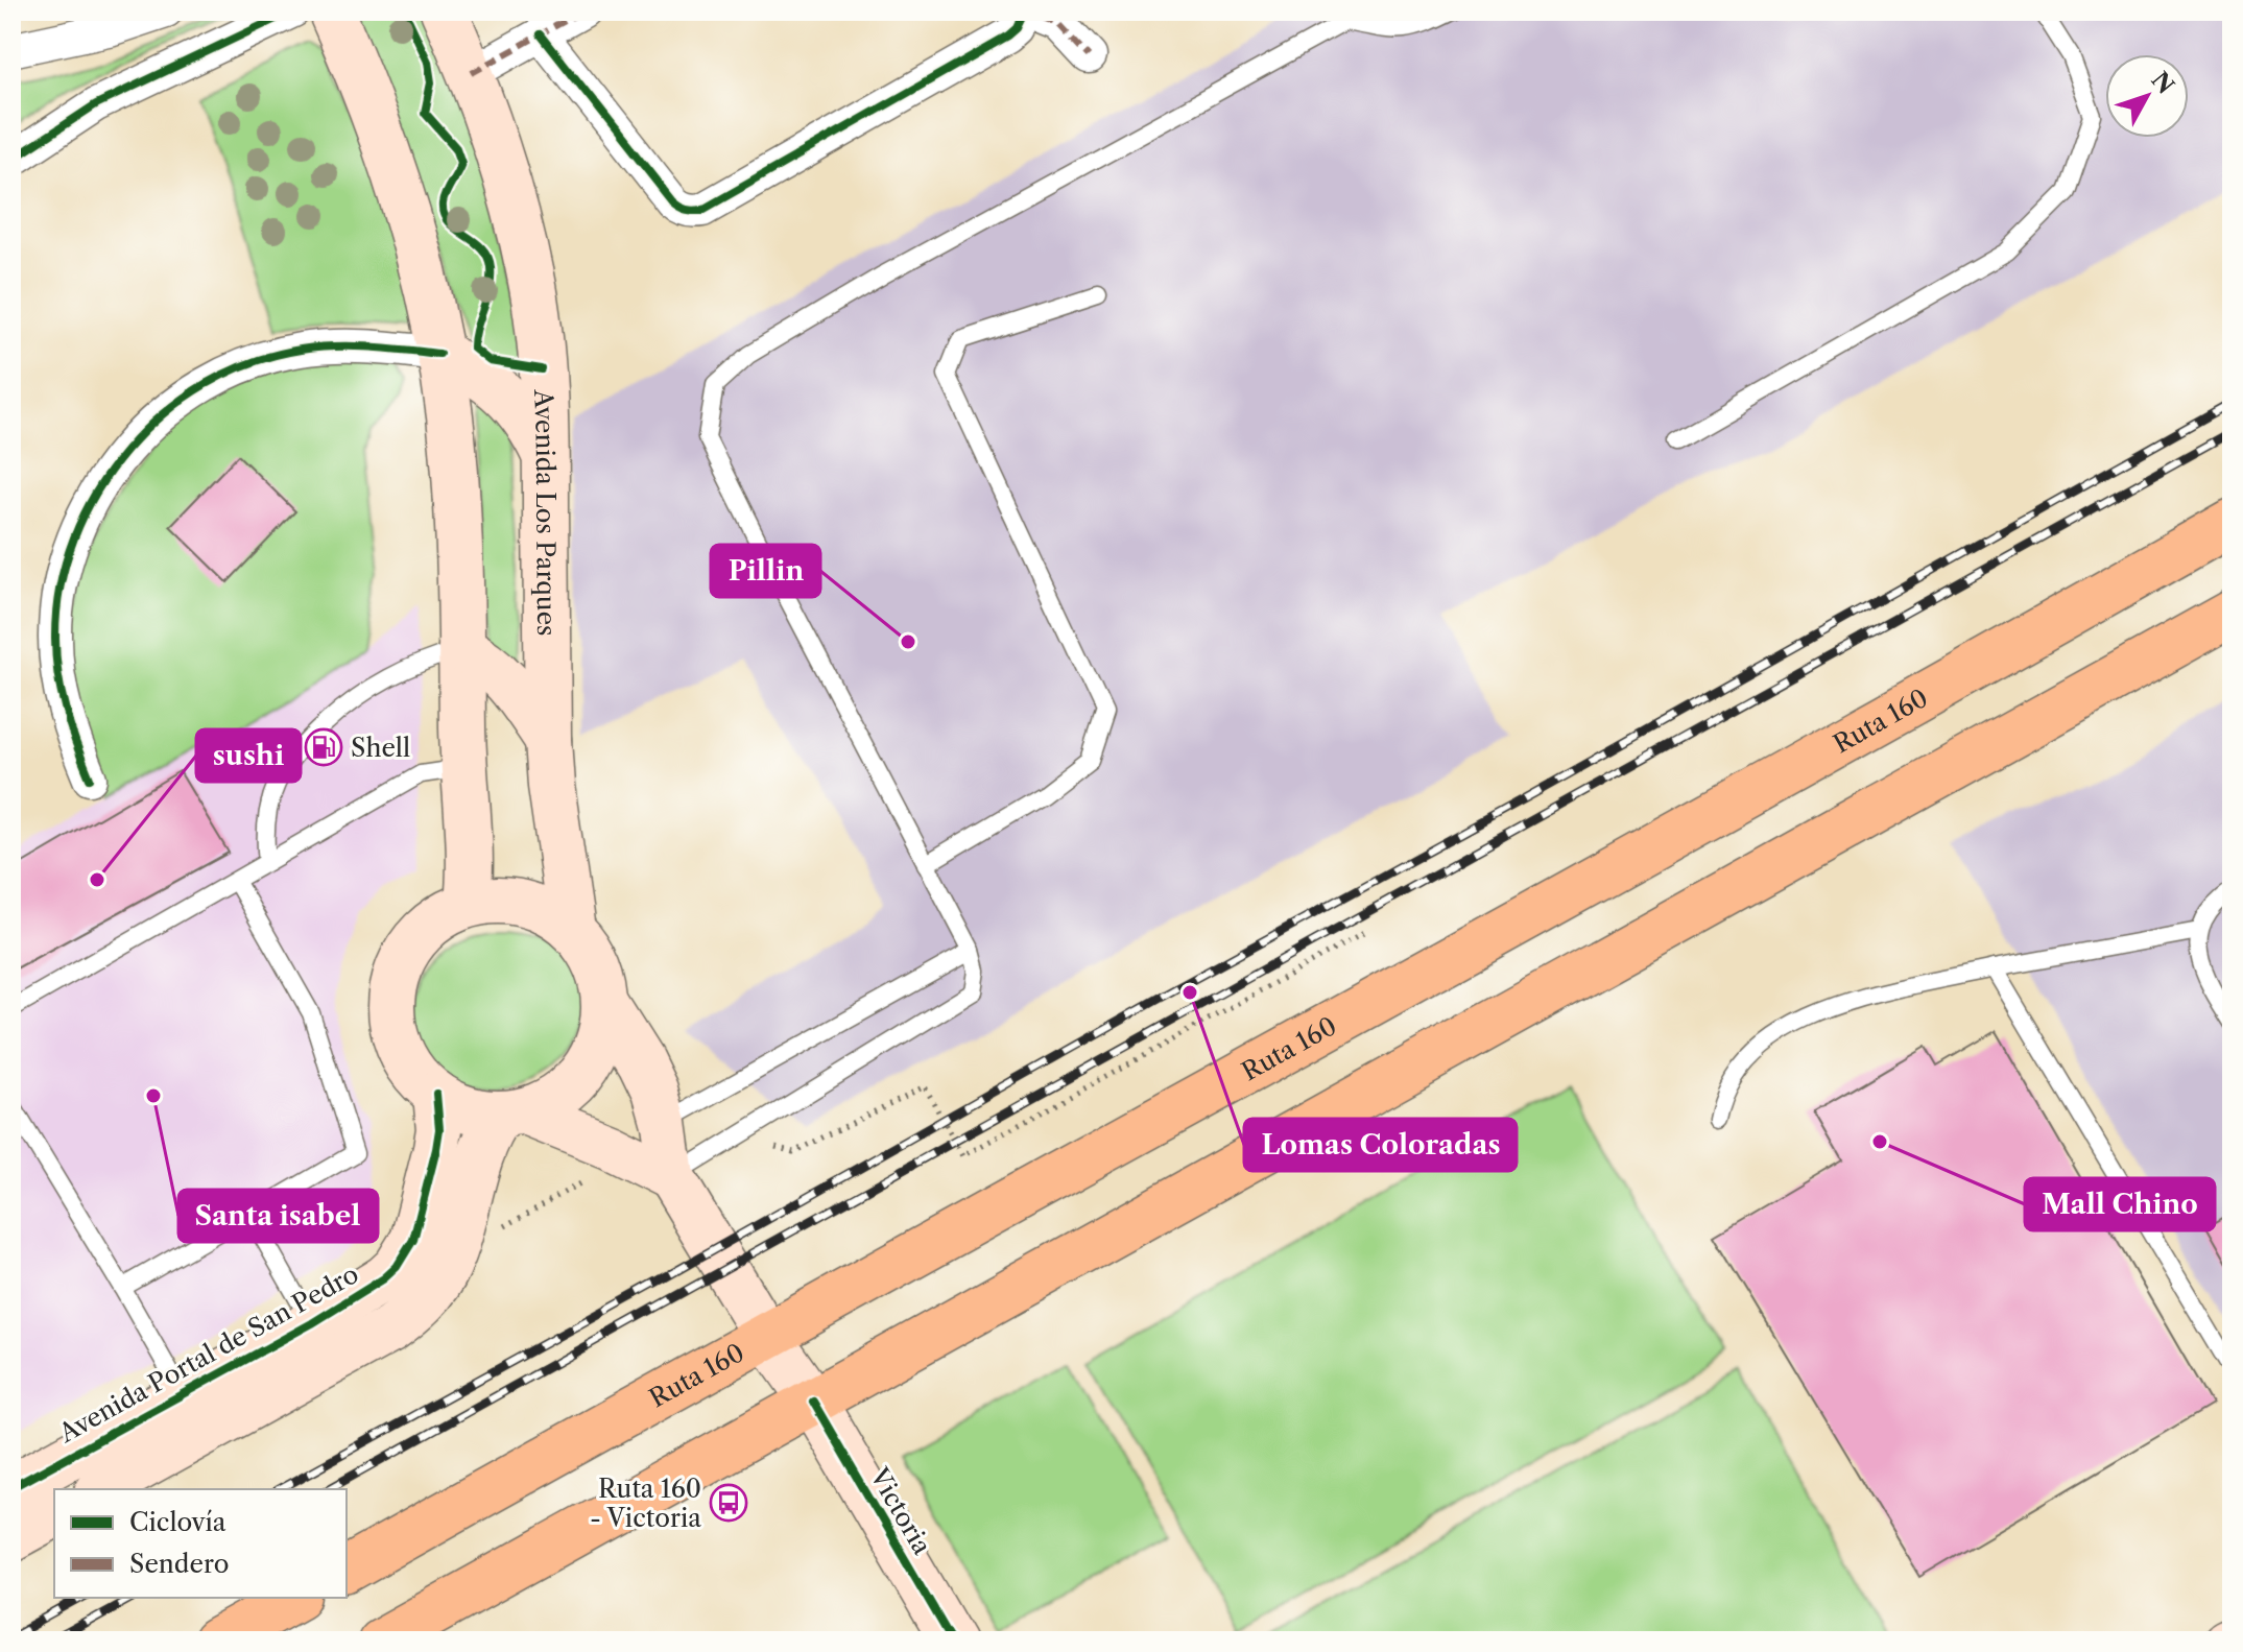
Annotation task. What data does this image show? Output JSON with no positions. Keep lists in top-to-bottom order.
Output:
{
  "streets": {
    "highway": ["Ruta 160"],
    "main road": ["Avenida Los Parques", "Avenida Portal de San Pedro", "Victoria"]
  },
  "crossings": [
    ["Avenida Los Parques", "Ruta 160"],
    ["Avenida Los Parques", "Avenida Portal de San Pedro"],
    ["Avenida Los Parques", "Victoria"],
    ["Ruta 160", "Victoria"]
  ],
  "places": {
    "other": [
      "Pillin",
      "sushi",
      "Lomas Coloradas",
      "Santa isabel",
      "Mall Chino"
    ],
    "fuel station": ["Shell"],
    "bus stop": ["Ruta 160 - Victoria"]
  },
  "legend": ["Ciclovía", "Sendero"],
  "north": "top right"
}
